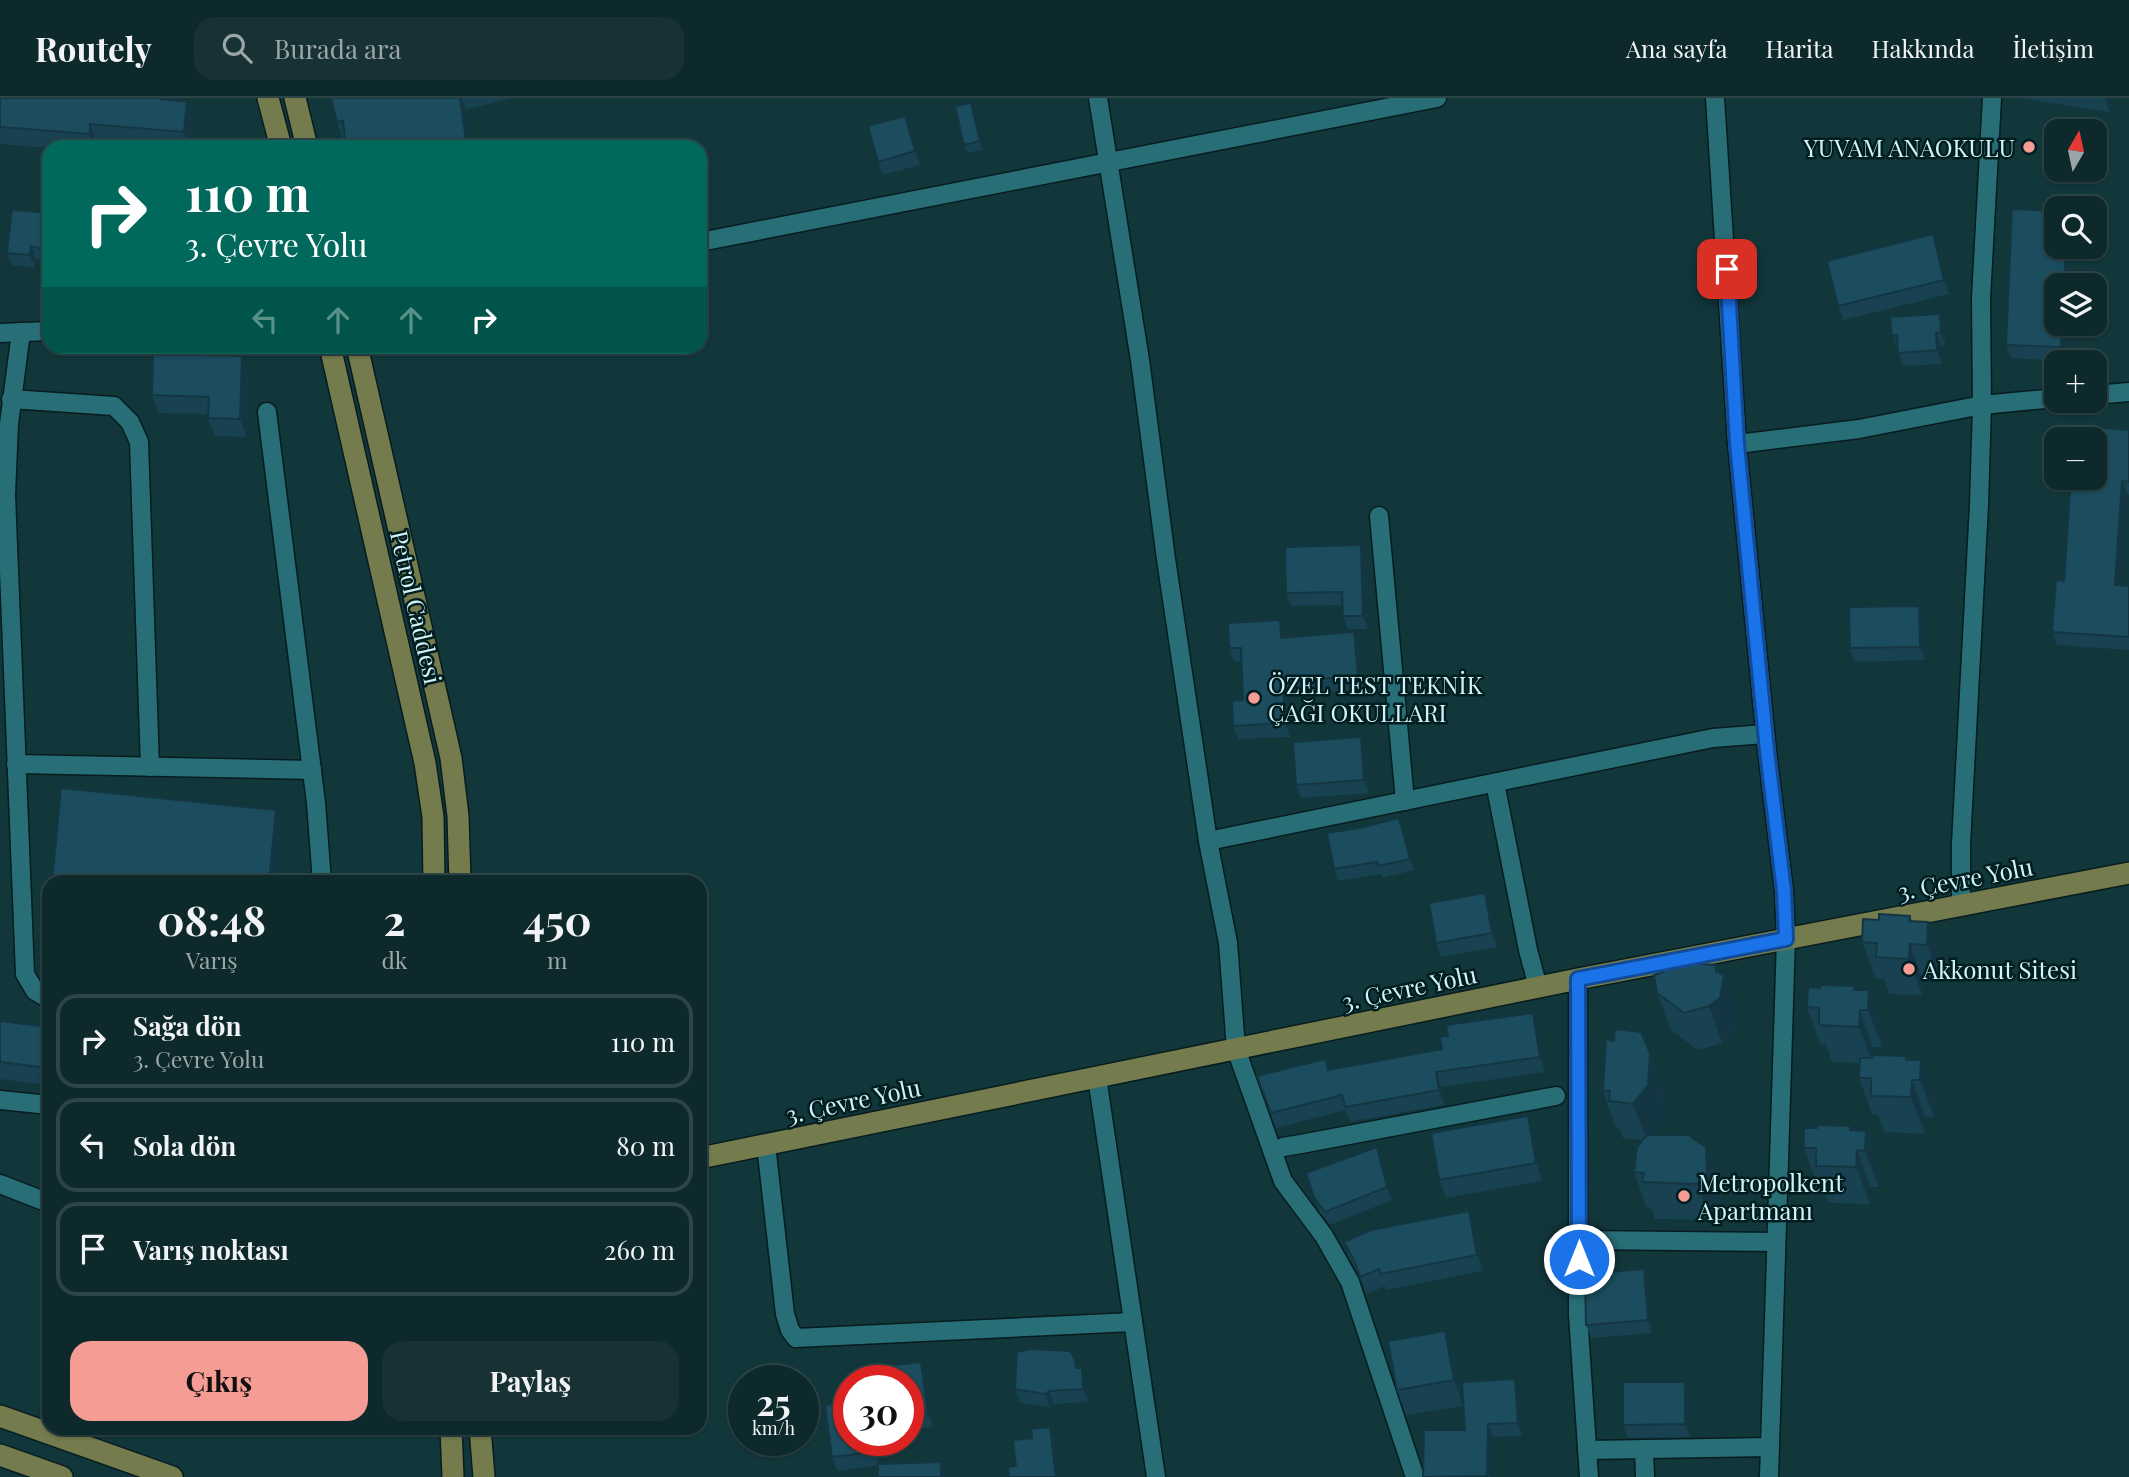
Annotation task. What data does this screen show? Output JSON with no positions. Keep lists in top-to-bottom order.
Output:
{
  "streets": {
    "main road": ["Petrol Caddesi", "3. Çevre Yolu"]
  },
  "places": [
    "YUVAM ANAOKULU",
    "ÖZEL TEST TEKNİK ÇAĞI OKULLARI",
    "Akkonut Sitesi",
    "Metropolkent Apartmanı"
  ],
  "north": "top",
  "page": {
    "header": "Routely",
    "search": "Burada ara",
    "nav": [
      "Ana sayfa",
      "Harita",
      "Hakkında",
      "İletişim"
    ],
    "map_buttons": ["+", "−"],
    "turn": ["110 m", "3. Çevre Yolu"],
    "eta": [
      "08:48",
      "Varış",
      "2",
      "dk",
      "450",
      "m"
    ],
    "list": [
      {
        "name": "Sağa dön",
        "note": "3. Çevre Yolu",
        "value": "110 m"
      },
      {
        "name": "Sola dön",
        "value": "80 m"
      },
      {
        "name": "Varış noktası",
        "value": "260 m"
      }
    ],
    "buttons": ["Çıkış", "Paylaş"],
    "speed": "25 km/h",
    "limit": "30"
  }
}
